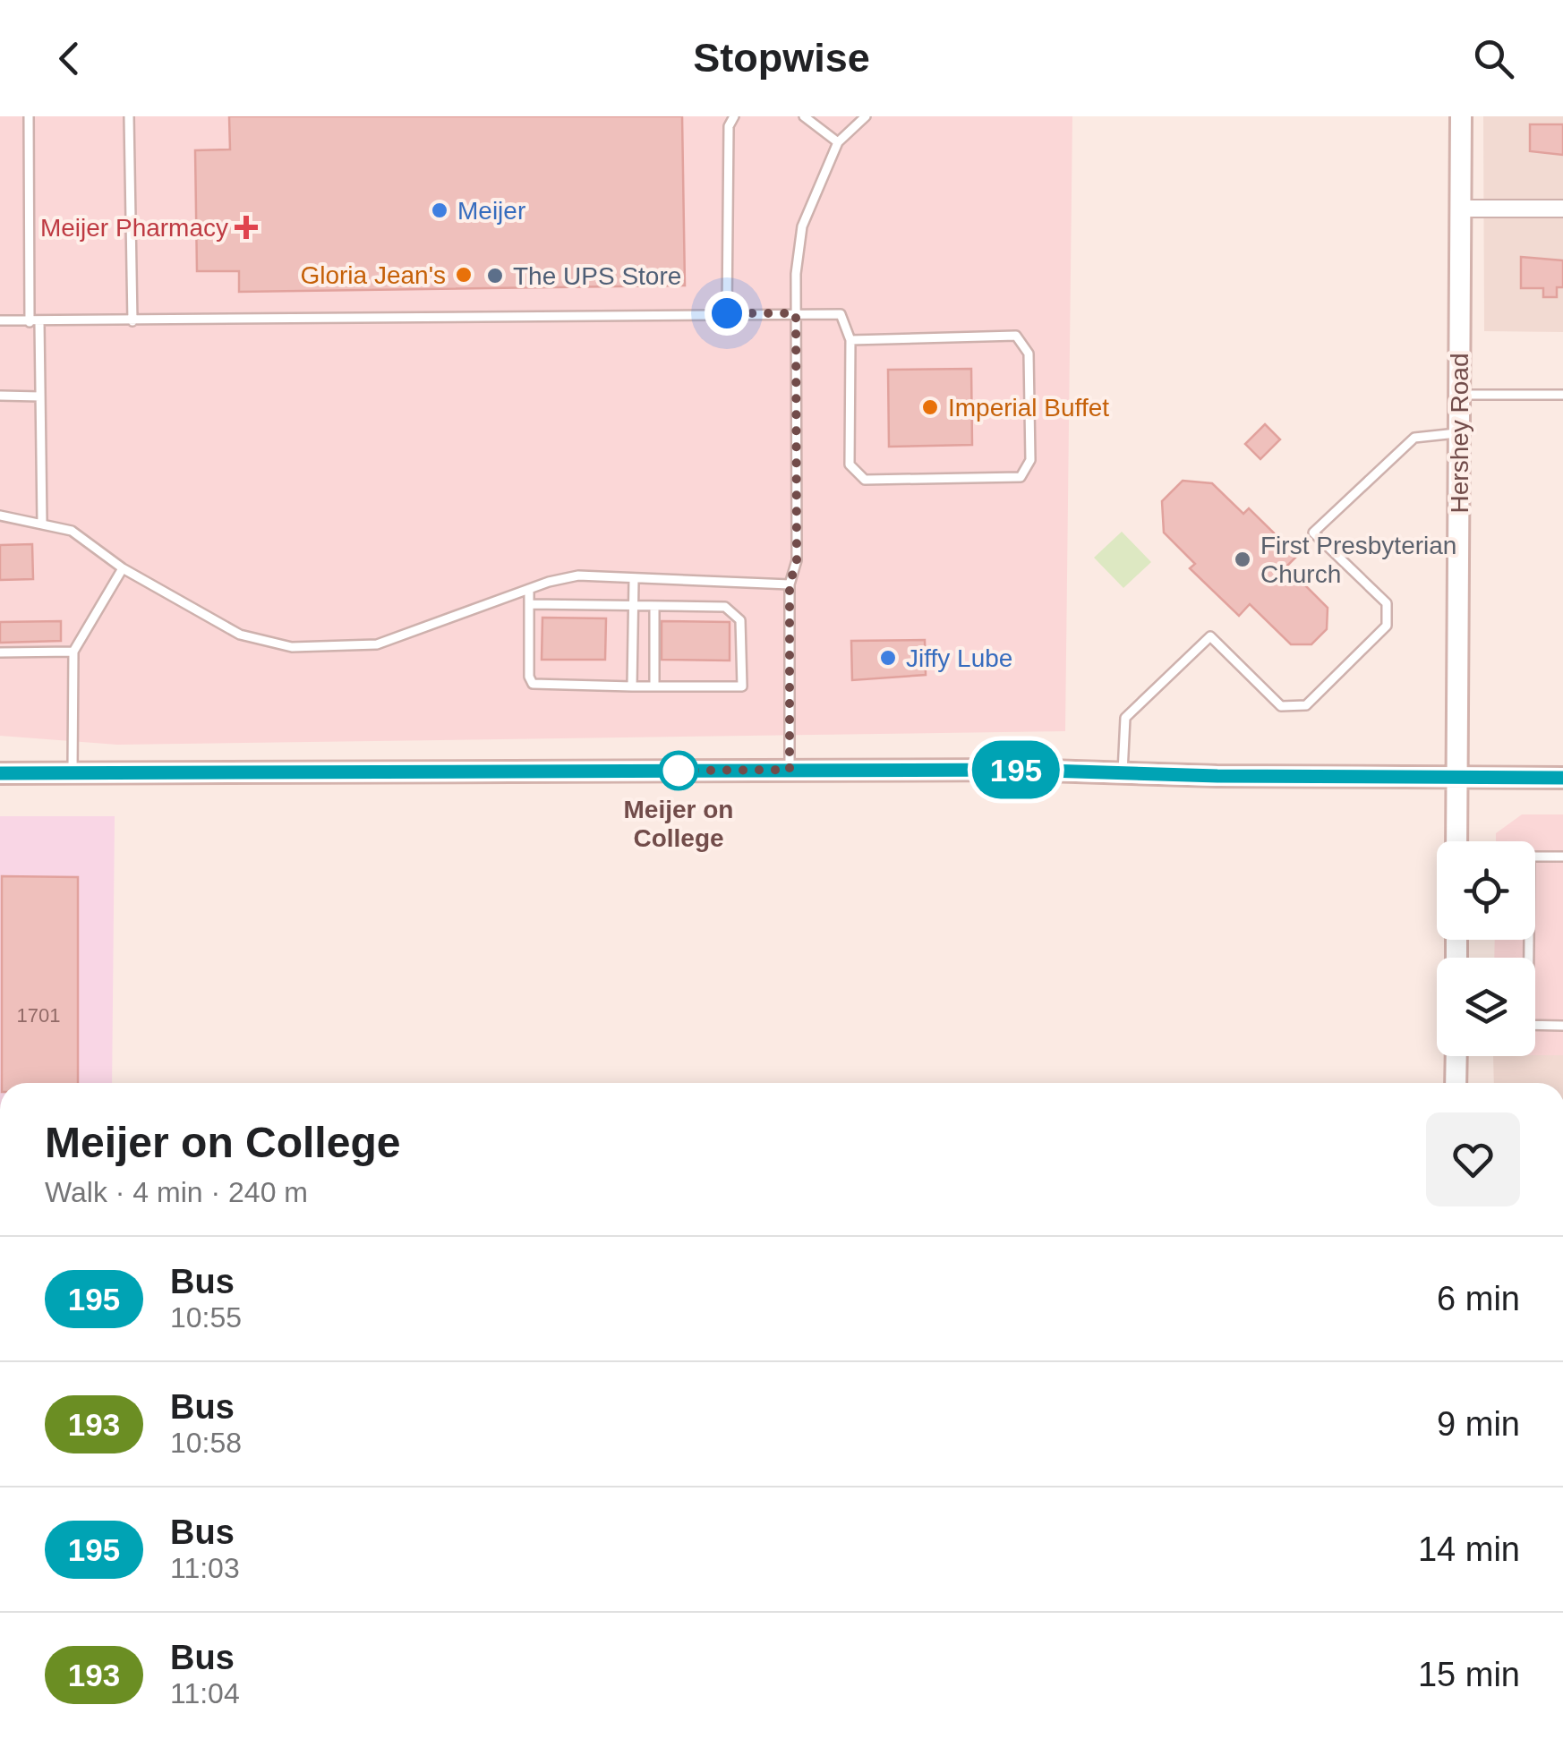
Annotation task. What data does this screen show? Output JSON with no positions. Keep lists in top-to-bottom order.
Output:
{
  "streets": {
    "main road": ["Hershey Road"]
  },
  "places": {
    "other": [
      "Meijer",
      "Gloria Jean's",
      "The UPS Store",
      "Imperial Buffet",
      "First Presbyterian Church",
      "Jiffy Lube",
      "Meijer on College"
    ],
    "health": ["Meijer Pharmacy"]
  },
  "lines": ["bus line 195"],
  "house_numbers": ["1701"],
  "page": {
    "header": "Stopwise",
    "on_map": "195",
    "heading": ["Meijer on College", "Walk · 4 min · 240 m"],
    "list": [
      {
        "mark": "195",
        "name": "Bus",
        "note": "10:55",
        "value": "6 min"
      },
      {
        "mark": "193",
        "name": "Bus",
        "note": "10:58",
        "value": "9 min"
      },
      {
        "mark": "195",
        "name": "Bus",
        "note": "11:03",
        "value": "14 min"
      },
      {
        "mark": "193",
        "name": "Bus",
        "note": "11:04",
        "value": "15 min"
      }
    ]
  }
}
